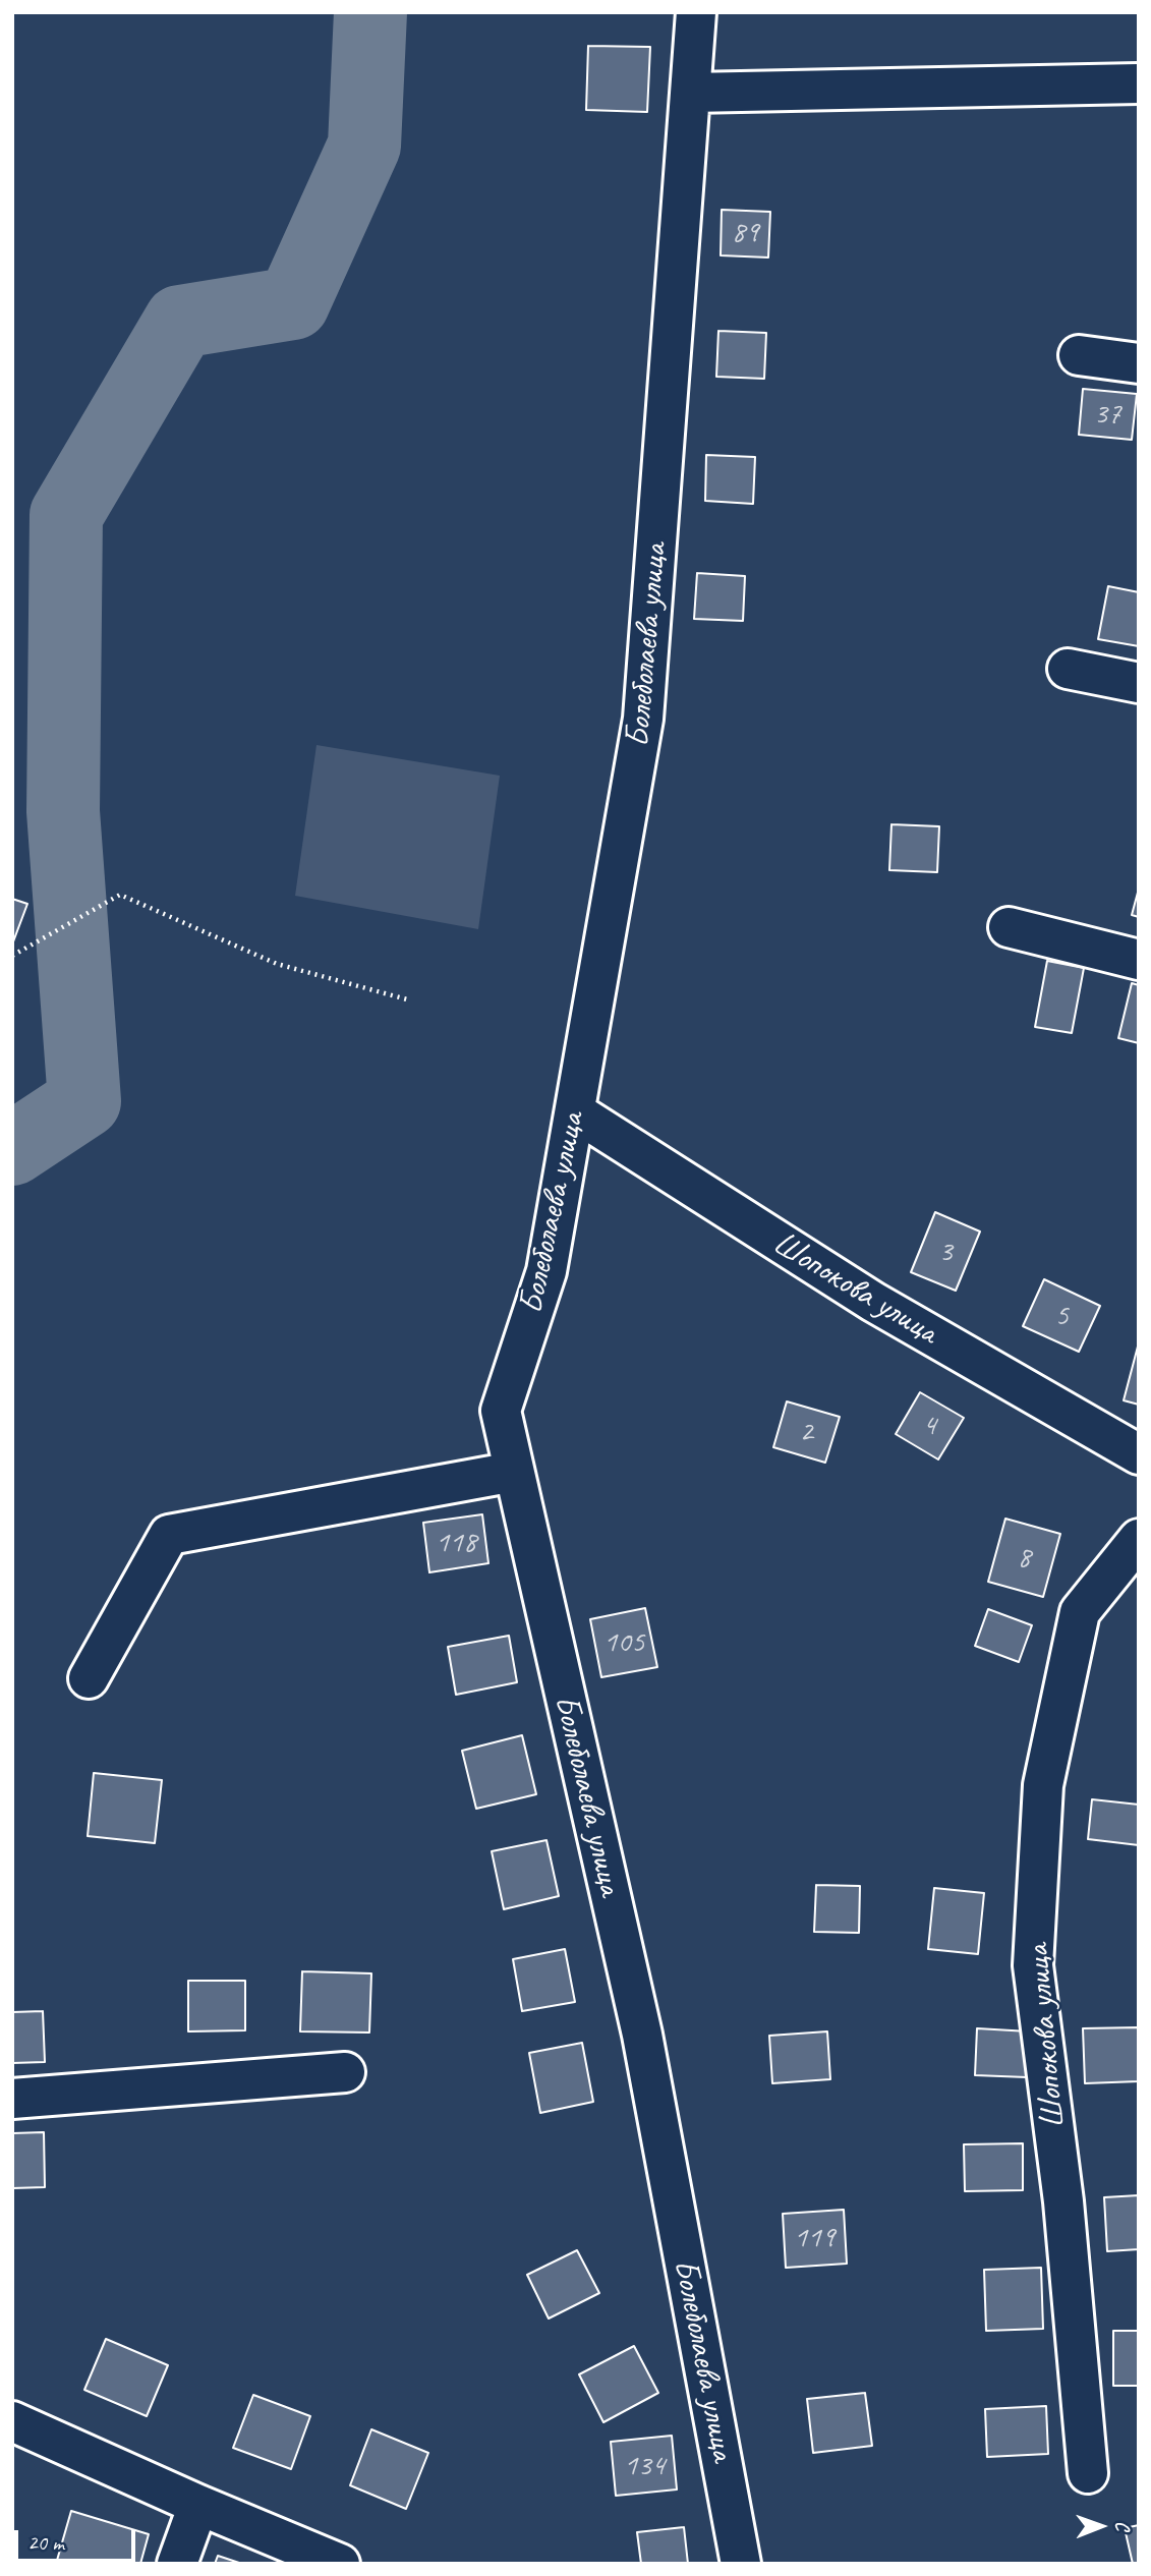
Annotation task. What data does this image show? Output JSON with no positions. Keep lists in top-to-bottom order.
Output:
{
  "streets": {
    "street": ["Болеболаева улица", "Шопокова улица"]
  },
  "crossings": [
    ["Болеболаева улица", "Шопокова улица"]
  ],
  "house_numbers": [
    "89",
    "37",
    "3",
    "5",
    "4",
    "2",
    "118",
    "8",
    "105",
    "119",
    "134"
  ],
  "scale_bar": "20 m",
  "north": "right"
}
